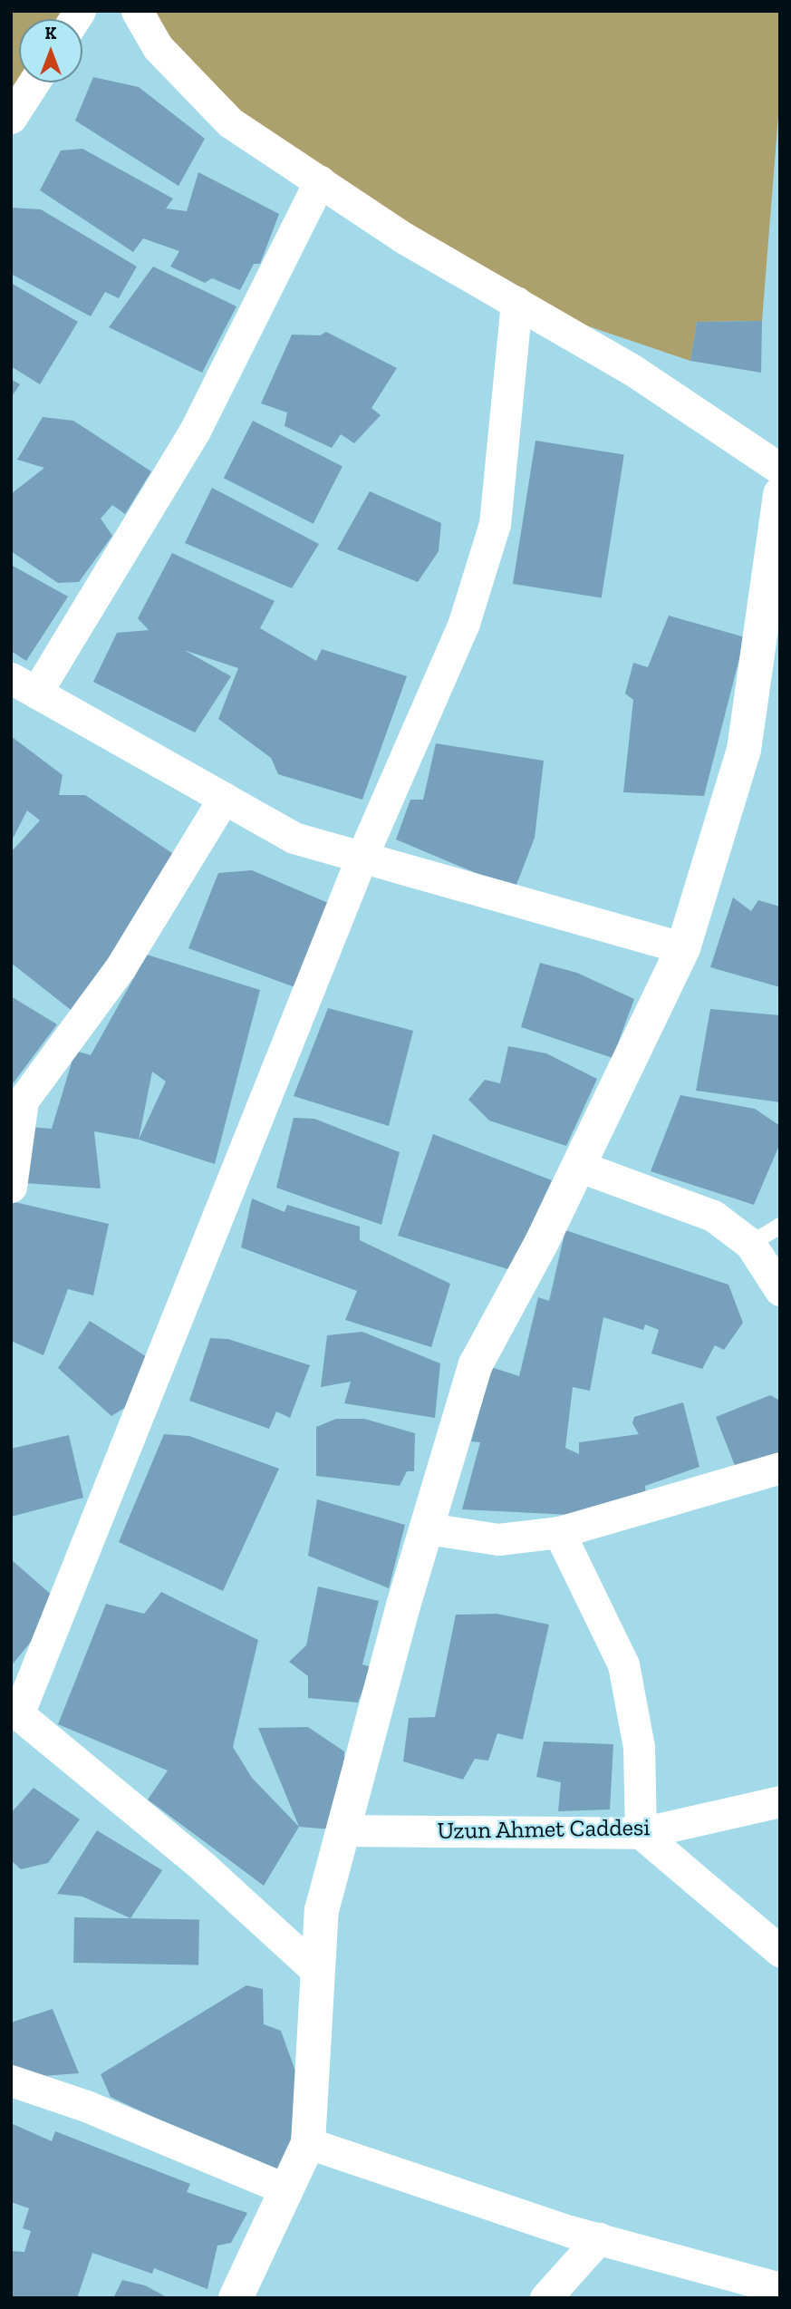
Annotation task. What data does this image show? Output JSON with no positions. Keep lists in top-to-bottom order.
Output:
{
  "streets": {
    "street": ["Uzun Ahmet Caddesi"]
  },
  "north": "top"
}
